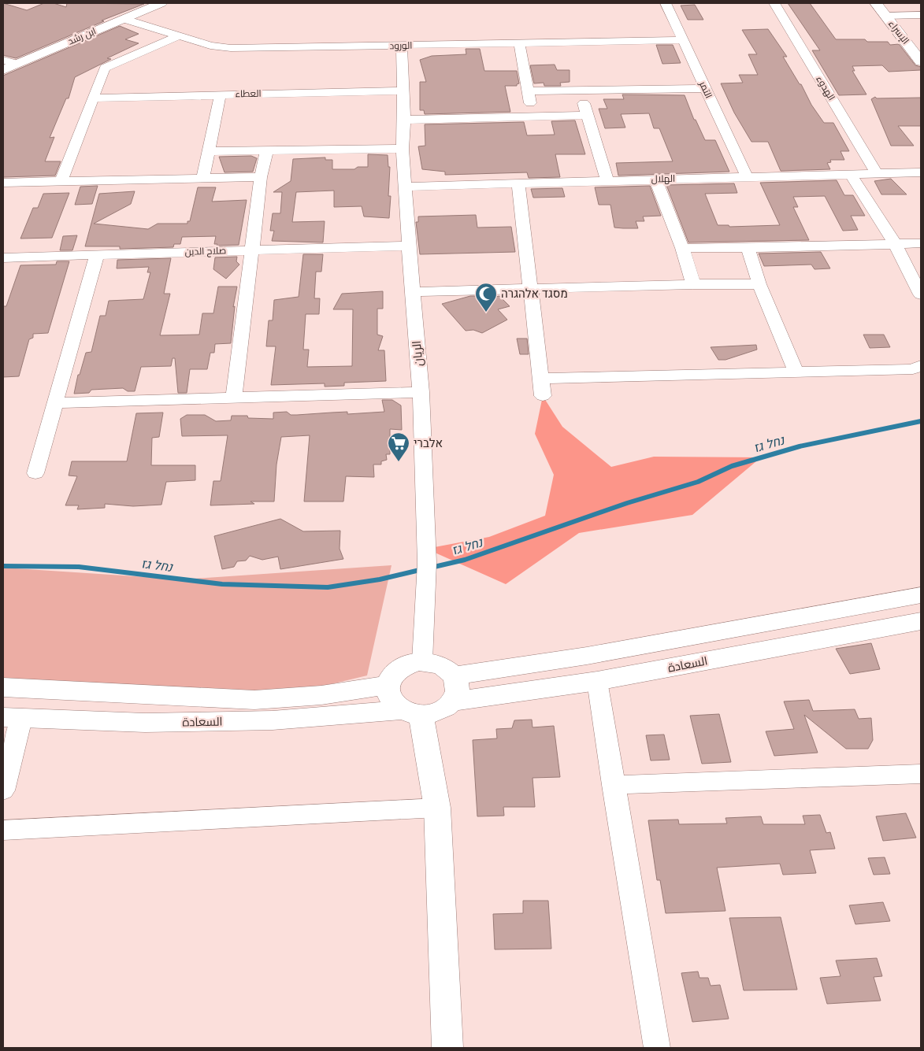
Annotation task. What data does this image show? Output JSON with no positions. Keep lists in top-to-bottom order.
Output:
{
  "streets": {
    "street": [
      "الإسراء",
      "ابن رشد",
      "الورود",
      "الهدوء",
      "التمر",
      "العطاء",
      "الهلال",
      "صلاح الدين",
      "الريان",
      "السعادة"
    ]
  },
  "crossings": [
    ["ابن رشد", "الورود"],
    ["الورود", "التمر"],
    ["الورود", "الريان"],
    ["الهدوء", "الهلال"],
    ["التمر", "الهلال"],
    ["العطاء", "الريان"],
    ["الهلال", "الريان"],
    ["صلاح الدين", "الريان"],
    ["الريان", "السعادة"]
  ],
  "water": ["נחל גז"],
  "places": {
    "mosque": ["מסגד אלהגרה"],
    "supermarket": ["אלברי"]
  }
}
